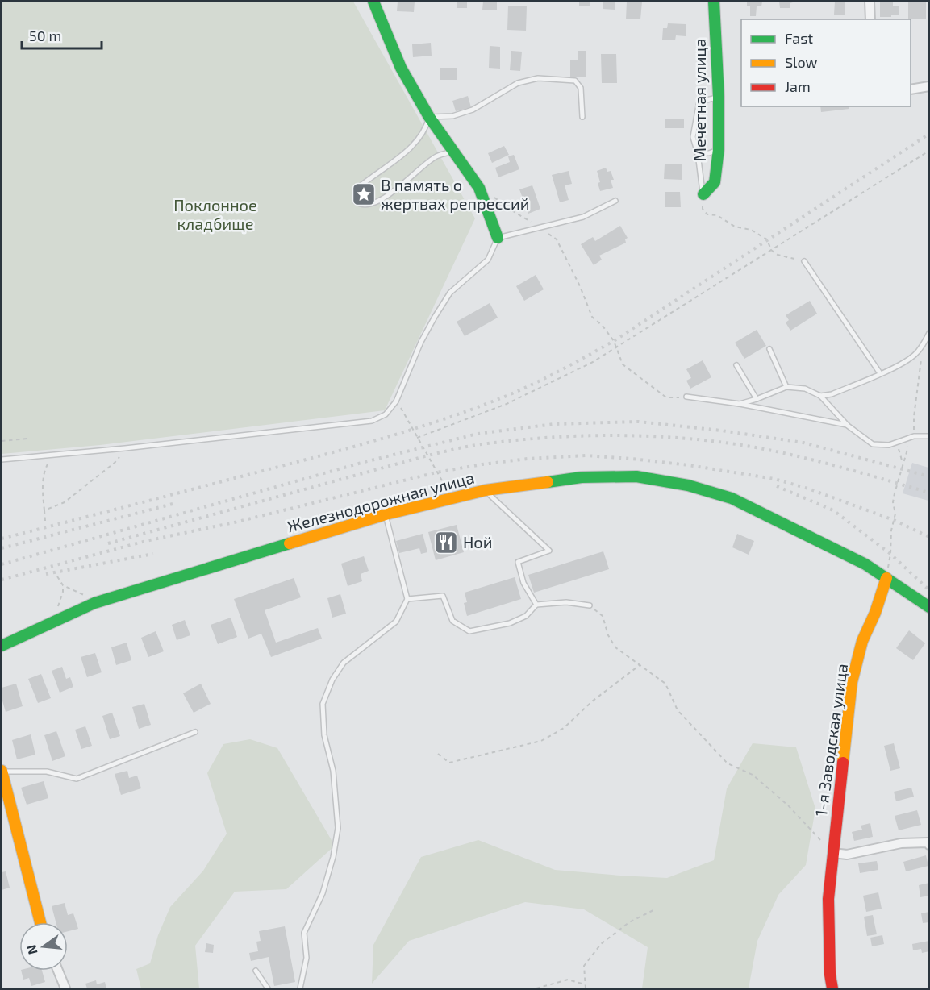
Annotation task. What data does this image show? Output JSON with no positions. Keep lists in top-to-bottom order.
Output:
{
  "streets": {
    "street": ["Мечетная улица", "Железнодорожная улица", "1-я Заводская улица"]
  },
  "crossings": [
    ["Железнодорожная улица", "1-я Заводская улица"]
  ],
  "parks": ["Поклонное кладбище"],
  "places": {
    "place": ["В память о жертвах репрессий"],
    "restaurant": ["Ной"]
  },
  "legend": ["Fast", "Slow", "Jam"],
  "scale_bar": "50 m",
  "north": "left"
}
